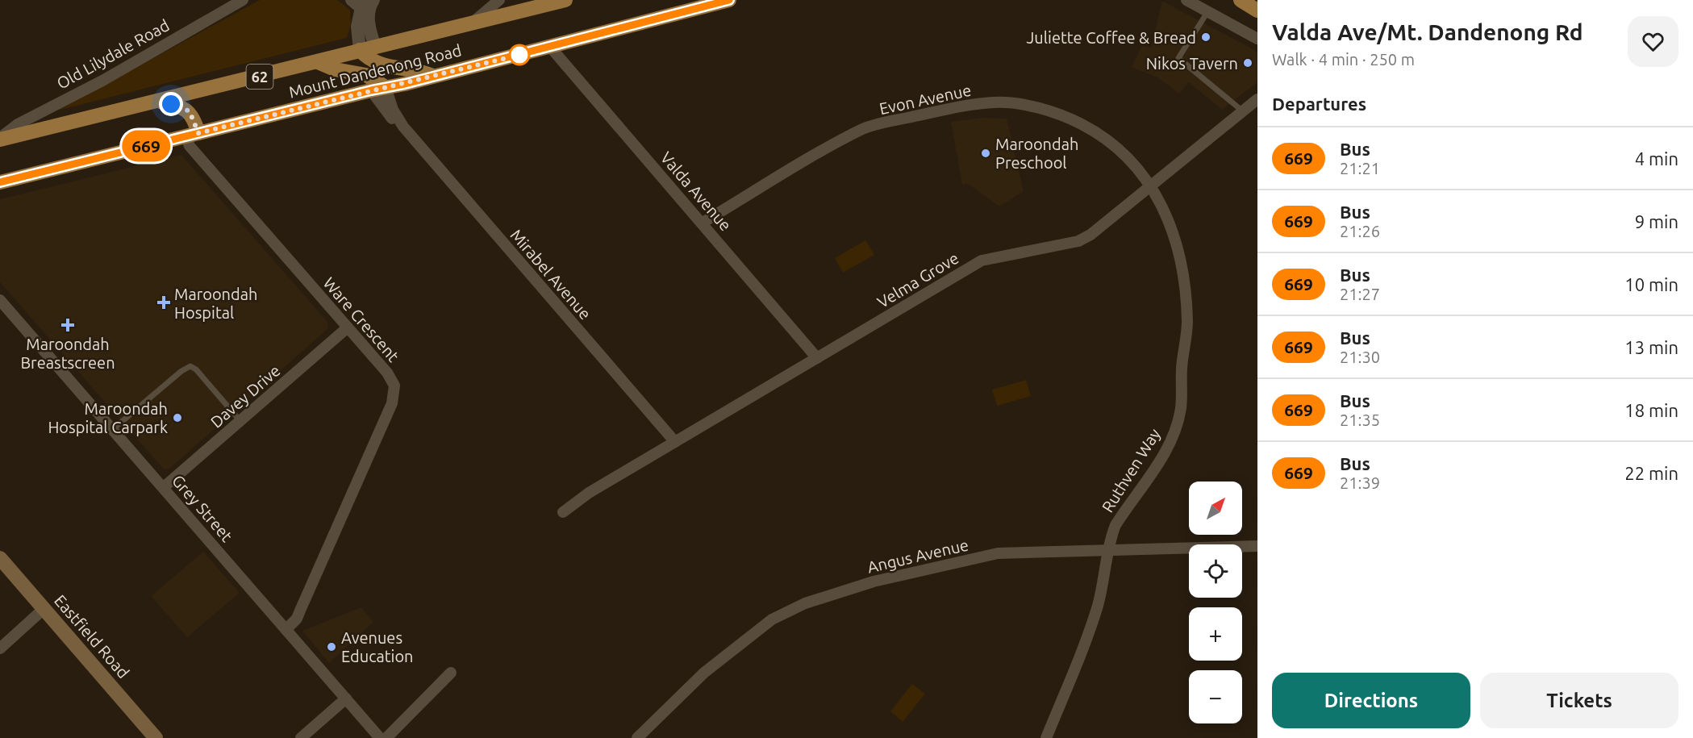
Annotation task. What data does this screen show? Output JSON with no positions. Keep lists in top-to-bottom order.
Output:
{
  "streets": {
    "main road": ["Mount Dandenong Road", "62", "Eastfield Road"],
    "street": [
      "Old Lilydale Road",
      "Evon Avenue",
      "Valda Avenue",
      "Mirabel Avenue",
      "Velma Grove",
      "Ware Crescent",
      "Davey Drive",
      "Ruthven Way",
      "Grey Street",
      "Angus Avenue"
    ]
  },
  "crossings": [
    ["Old Lilydale Road", "Mount Dandenong Road"],
    ["Mount Dandenong Road", "Valda Avenue"],
    ["Mount Dandenong Road", "Mirabel Avenue"],
    ["Mount Dandenong Road", "Ware Crescent"],
    ["Evon Avenue", "Valda Avenue"],
    ["Evon Avenue", "Velma Grove"],
    ["Evon Avenue", "Ruthven Way"],
    ["Valda Avenue", "Velma Grove"],
    ["Mirabel Avenue", "Velma Grove"],
    ["Velma Grove", "Ruthven Way"],
    ["Ware Crescent", "Davey Drive"],
    ["Ware Crescent", "Grey Street"],
    ["Davey Drive", "Grey Street"],
    ["Ruthven Way", "Angus Avenue"]
  ],
  "places": {
    "other": [
      "Juliette Coffee & Bread",
      "Nikos Tavern",
      "Maroondah Preschool",
      "Maroondah Hospital Carpark",
      "Avenues Education"
    ],
    "health": ["Maroondah Hospital", "Maroondah Breastscreen"]
  },
  "lines": ["bus line 669"],
  "north": "top right",
  "page": {
    "on_map": "669",
    "heading": [
      ["Valda Ave/Mt. Dandenong Rd", "Walk · 4 min · 250 m"],
      "Departures"
    ],
    "list": [
      {
        "mark": "669",
        "name": "Bus",
        "note": "21:21",
        "value": "4 min"
      },
      {
        "mark": "669",
        "name": "Bus",
        "note": "21:26",
        "value": "9 min"
      },
      {
        "mark": "669",
        "name": "Bus",
        "note": "21:27",
        "value": "10 min"
      },
      {
        "mark": "669",
        "name": "Bus",
        "note": "21:30",
        "value": "13 min"
      },
      {
        "mark": "669",
        "name": "Bus",
        "note": "21:35",
        "value": "18 min"
      },
      {
        "mark": "669",
        "name": "Bus",
        "note": "21:39",
        "value": "22 min"
      }
    ],
    "map_buttons": ["+", "−"],
    "buttons": ["Directions", "Tickets"]
  }
}
